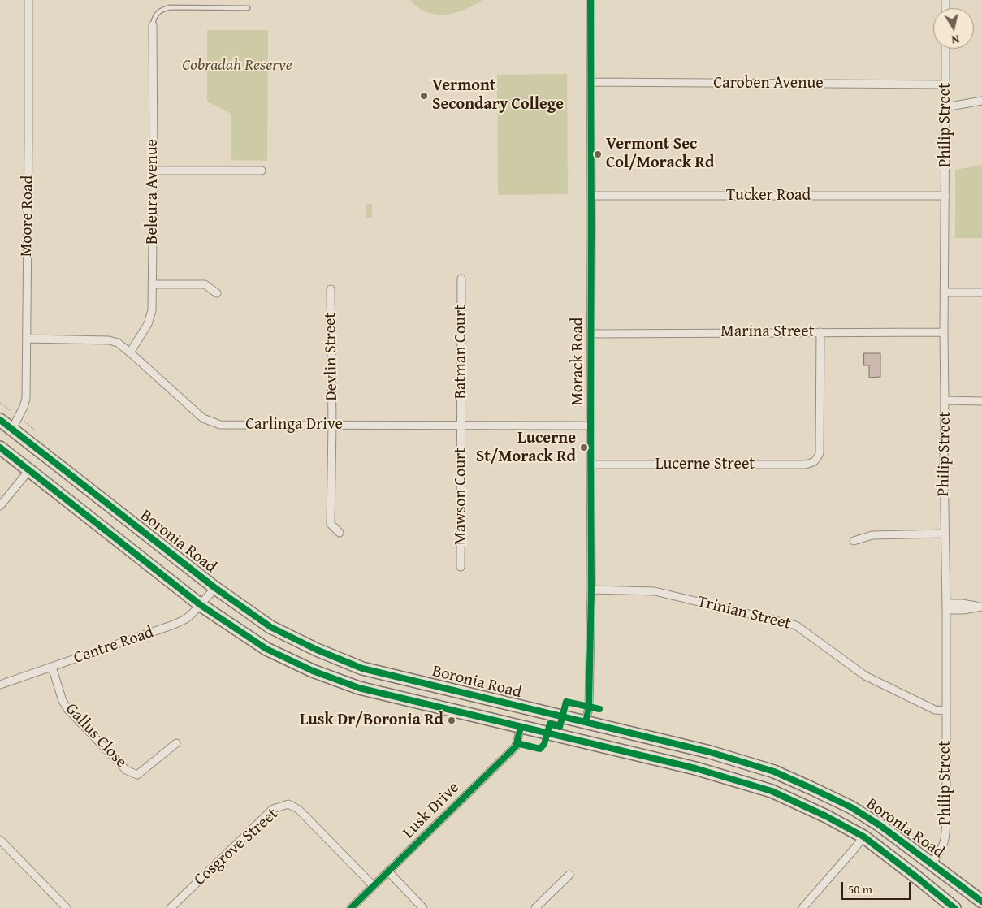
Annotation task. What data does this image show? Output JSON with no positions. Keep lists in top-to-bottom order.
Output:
{
  "streets": {
    "main road": ["Boronia Road"],
    "street": [
      "Caroben Avenue",
      "Philip Street",
      "Beleura Avenue",
      "Tucker Road",
      "Moore Road",
      "Marina Street",
      "Batman Court",
      "Devlin Street",
      "Morack Road",
      "Carlinga Drive",
      "Lucerne Street",
      "Mawson Court",
      "Trinian Street",
      "Centre Road",
      "Gallus Close",
      "Lusk Drive",
      "Cosgrove Street"
    ]
  },
  "crossings": [
    ["Caroben Avenue", "Philip Street"],
    ["Caroben Avenue", "Morack Road"],
    ["Philip Street", "Tucker Road"],
    ["Philip Street", "Marina Street"],
    ["Philip Street", "Boronia Road"],
    ["Philip Street", "Trinian Street"],
    ["Beleura Avenue", "Carlinga Drive"],
    ["Tucker Road", "Morack Road"],
    ["Moore Road", "Carlinga Drive"],
    ["Moore Road", "Boronia Road"],
    ["Marina Street", "Morack Road"],
    ["Marina Street", "Lucerne Street"],
    ["Batman Court", "Carlinga Drive"],
    ["Batman Court", "Mawson Court"],
    ["Devlin Street", "Carlinga Drive"],
    ["Morack Road", "Carlinga Drive"],
    ["Morack Road", "Lucerne Street"],
    ["Morack Road", "Boronia Road"],
    ["Morack Road", "Trinian Street"],
    ["Carlinga Drive", "Mawson Court"],
    ["Boronia Road", "Centre Road"],
    ["Boronia Road", "Lusk Drive"],
    ["Centre Road", "Gallus Close"],
    ["Lusk Drive", "Cosgrove Street"]
  ],
  "parks": ["Cobradah Reserve"],
  "places": [
    "Vermont Secondary College",
    "Vermont Sec Col/Morack Rd",
    "Lucerne St/Morack Rd",
    "Lusk Dr/Boronia Rd"
  ],
  "scale_bar": "50 m",
  "north": "bottom"
}
